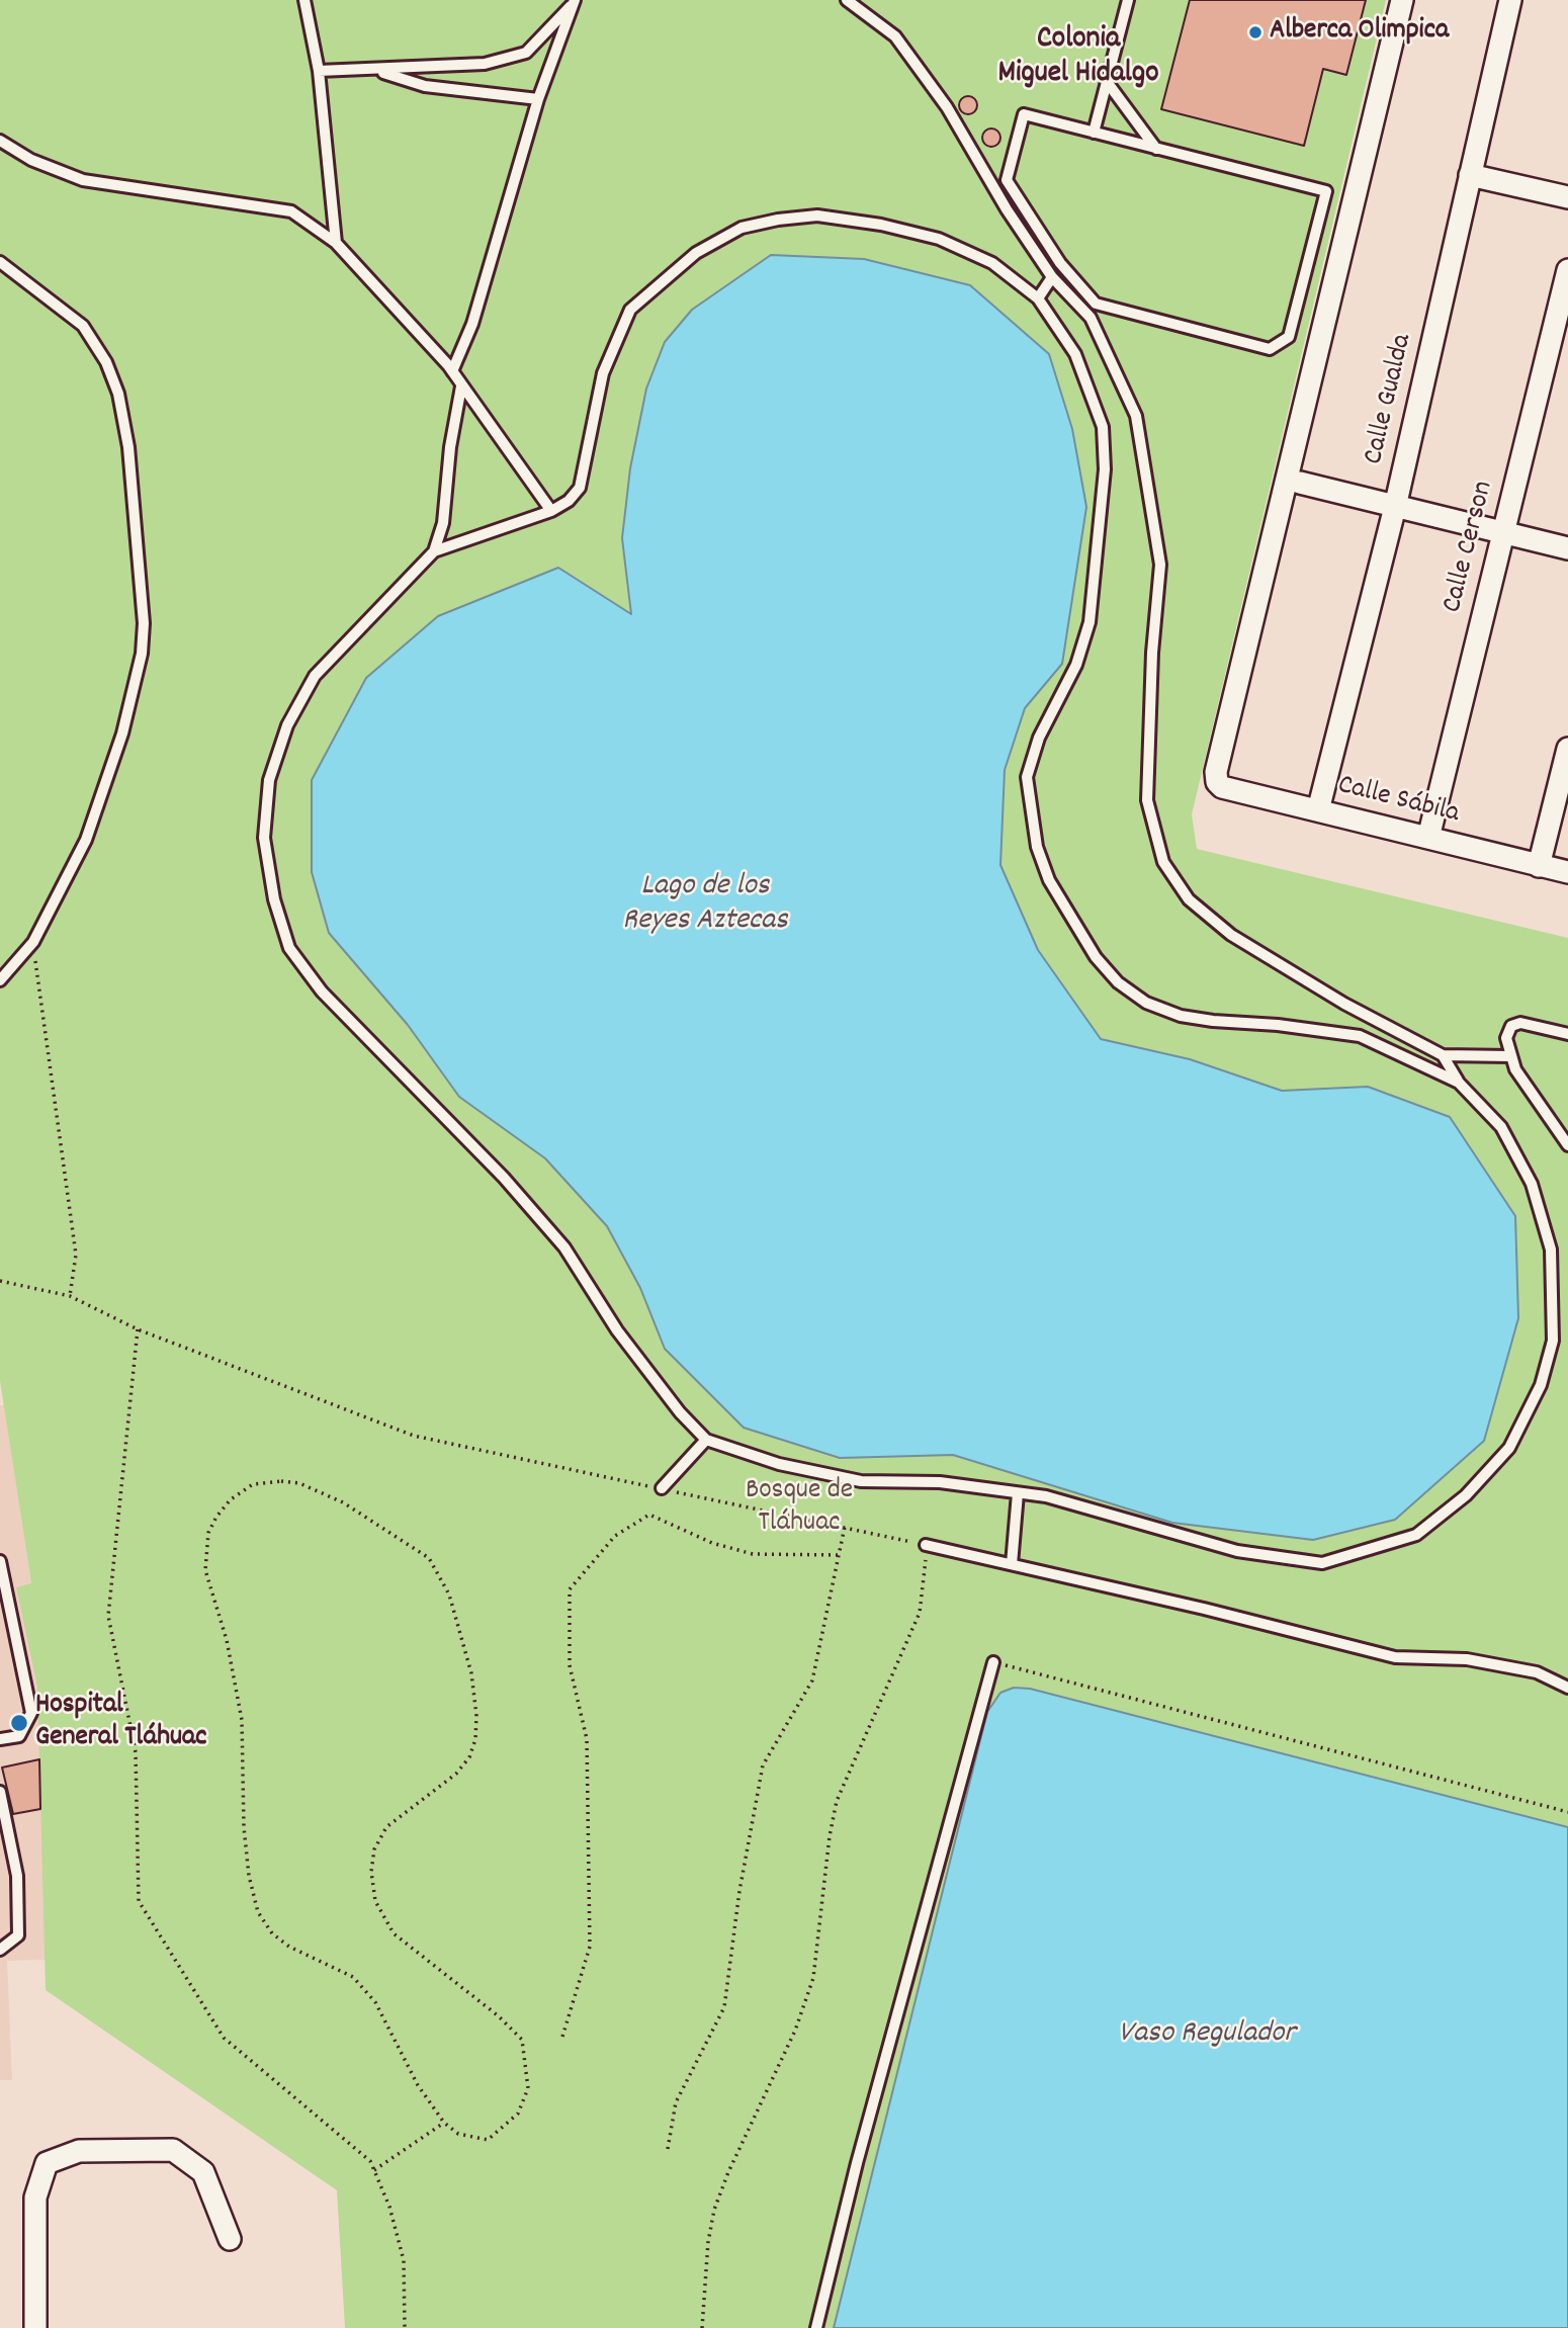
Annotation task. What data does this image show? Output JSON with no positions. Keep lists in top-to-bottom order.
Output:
{
  "streets": {
    "street": ["Calle Gualda", "Calle Cerson", "Calle Sábila"]
  },
  "crossings": [
    ["Calle Gualda", "Calle Sábila"],
    ["Calle Cerson", "Calle Sábila"]
  ],
  "districts": ["Colonia Miguel Hidalgo"],
  "water": ["Lago de los Reyes Aztecas", "Vaso Regulador"],
  "parks": ["Bosque de Tláhuac"],
  "places": ["Alberca Olimpica", "Hospital General Tláhuac"]
}
